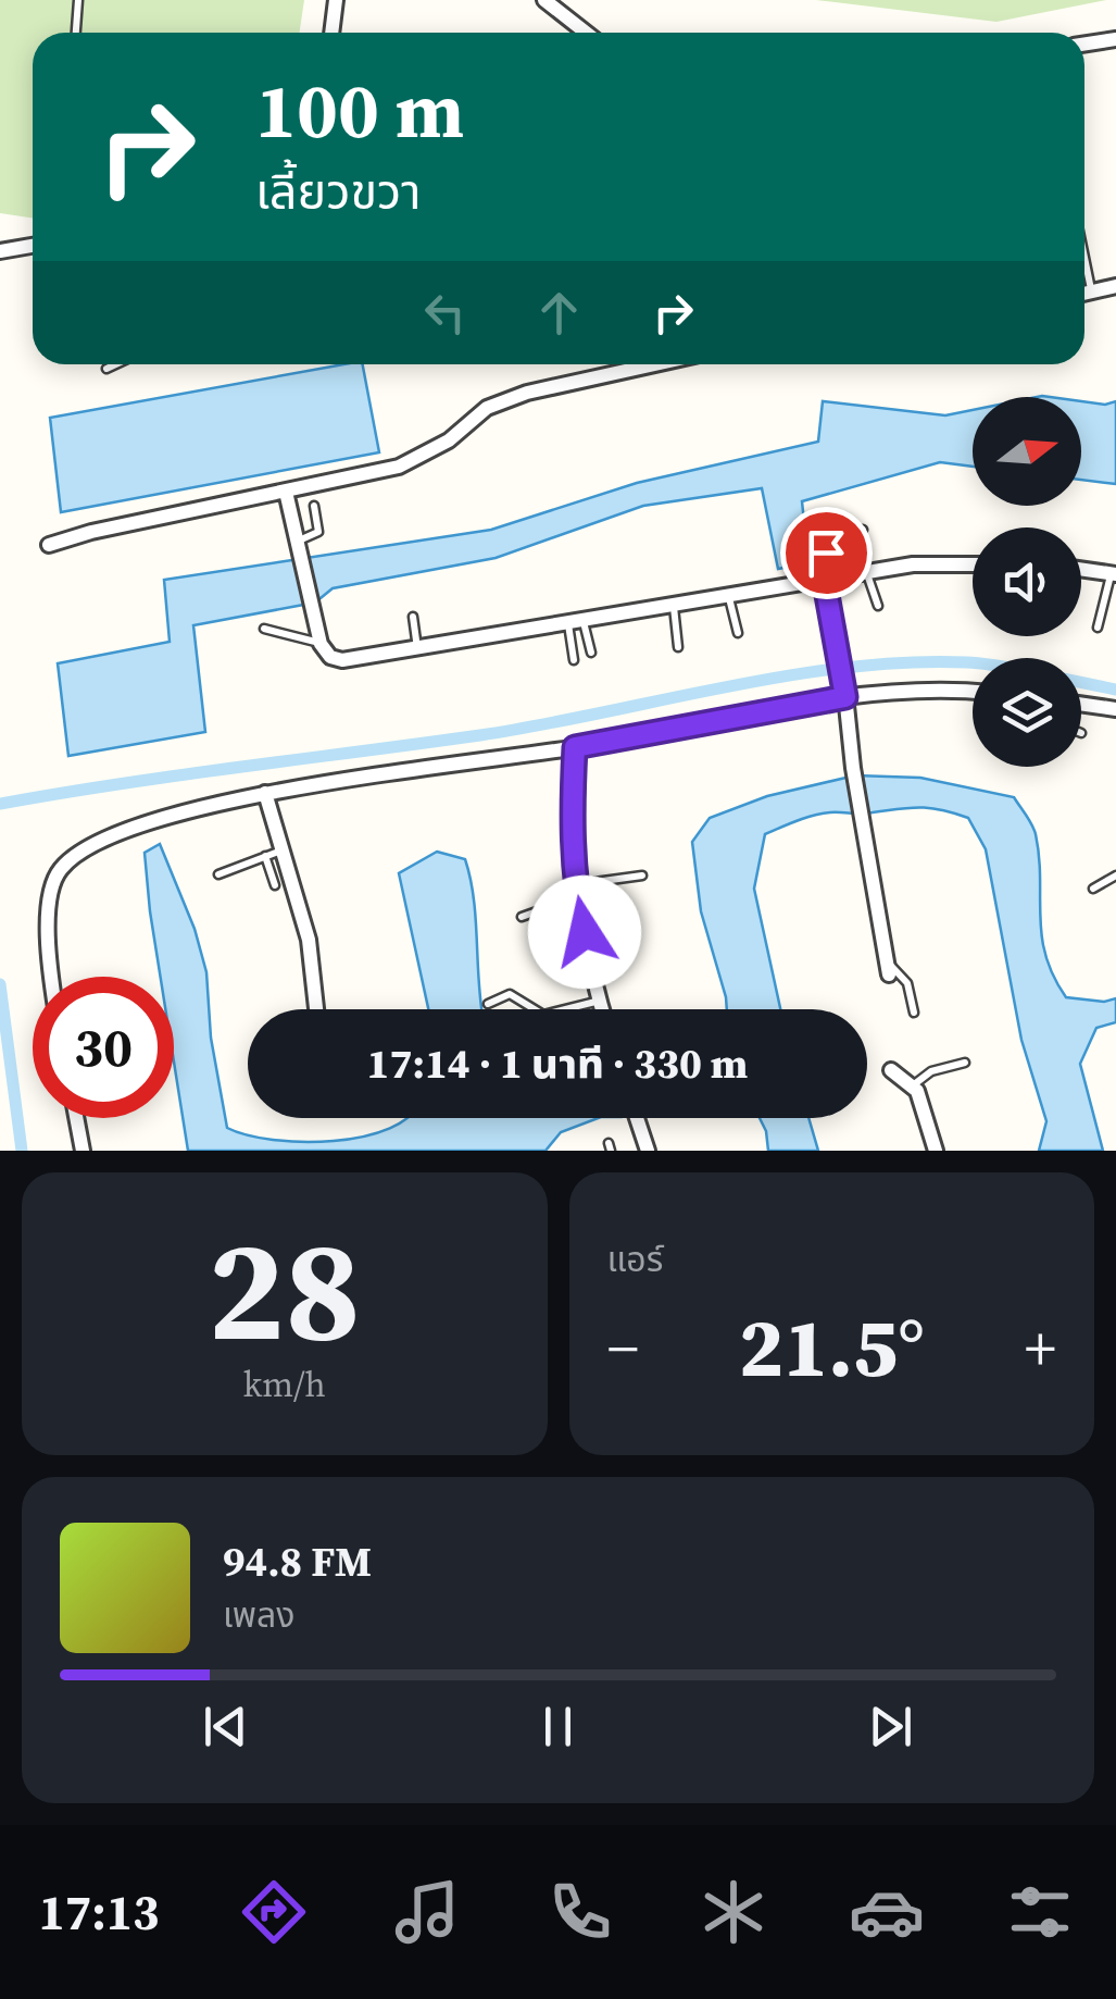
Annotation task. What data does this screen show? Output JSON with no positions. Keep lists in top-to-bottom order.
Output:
{
  "north": "right",
  "page": {
    "turn": ["100 m", "เลี้ยวขวา"],
    "limit": "30",
    "trip": "17:14 · 1 นาที · 330 m",
    "tile": [
      ["28", "km/h"],
      "แอร์"
    ],
    "heat": ["−", "21.5°", "+"],
    "song": ["94.8 FM", "เพลง"],
    "tabs": "17:13"
  }
}
